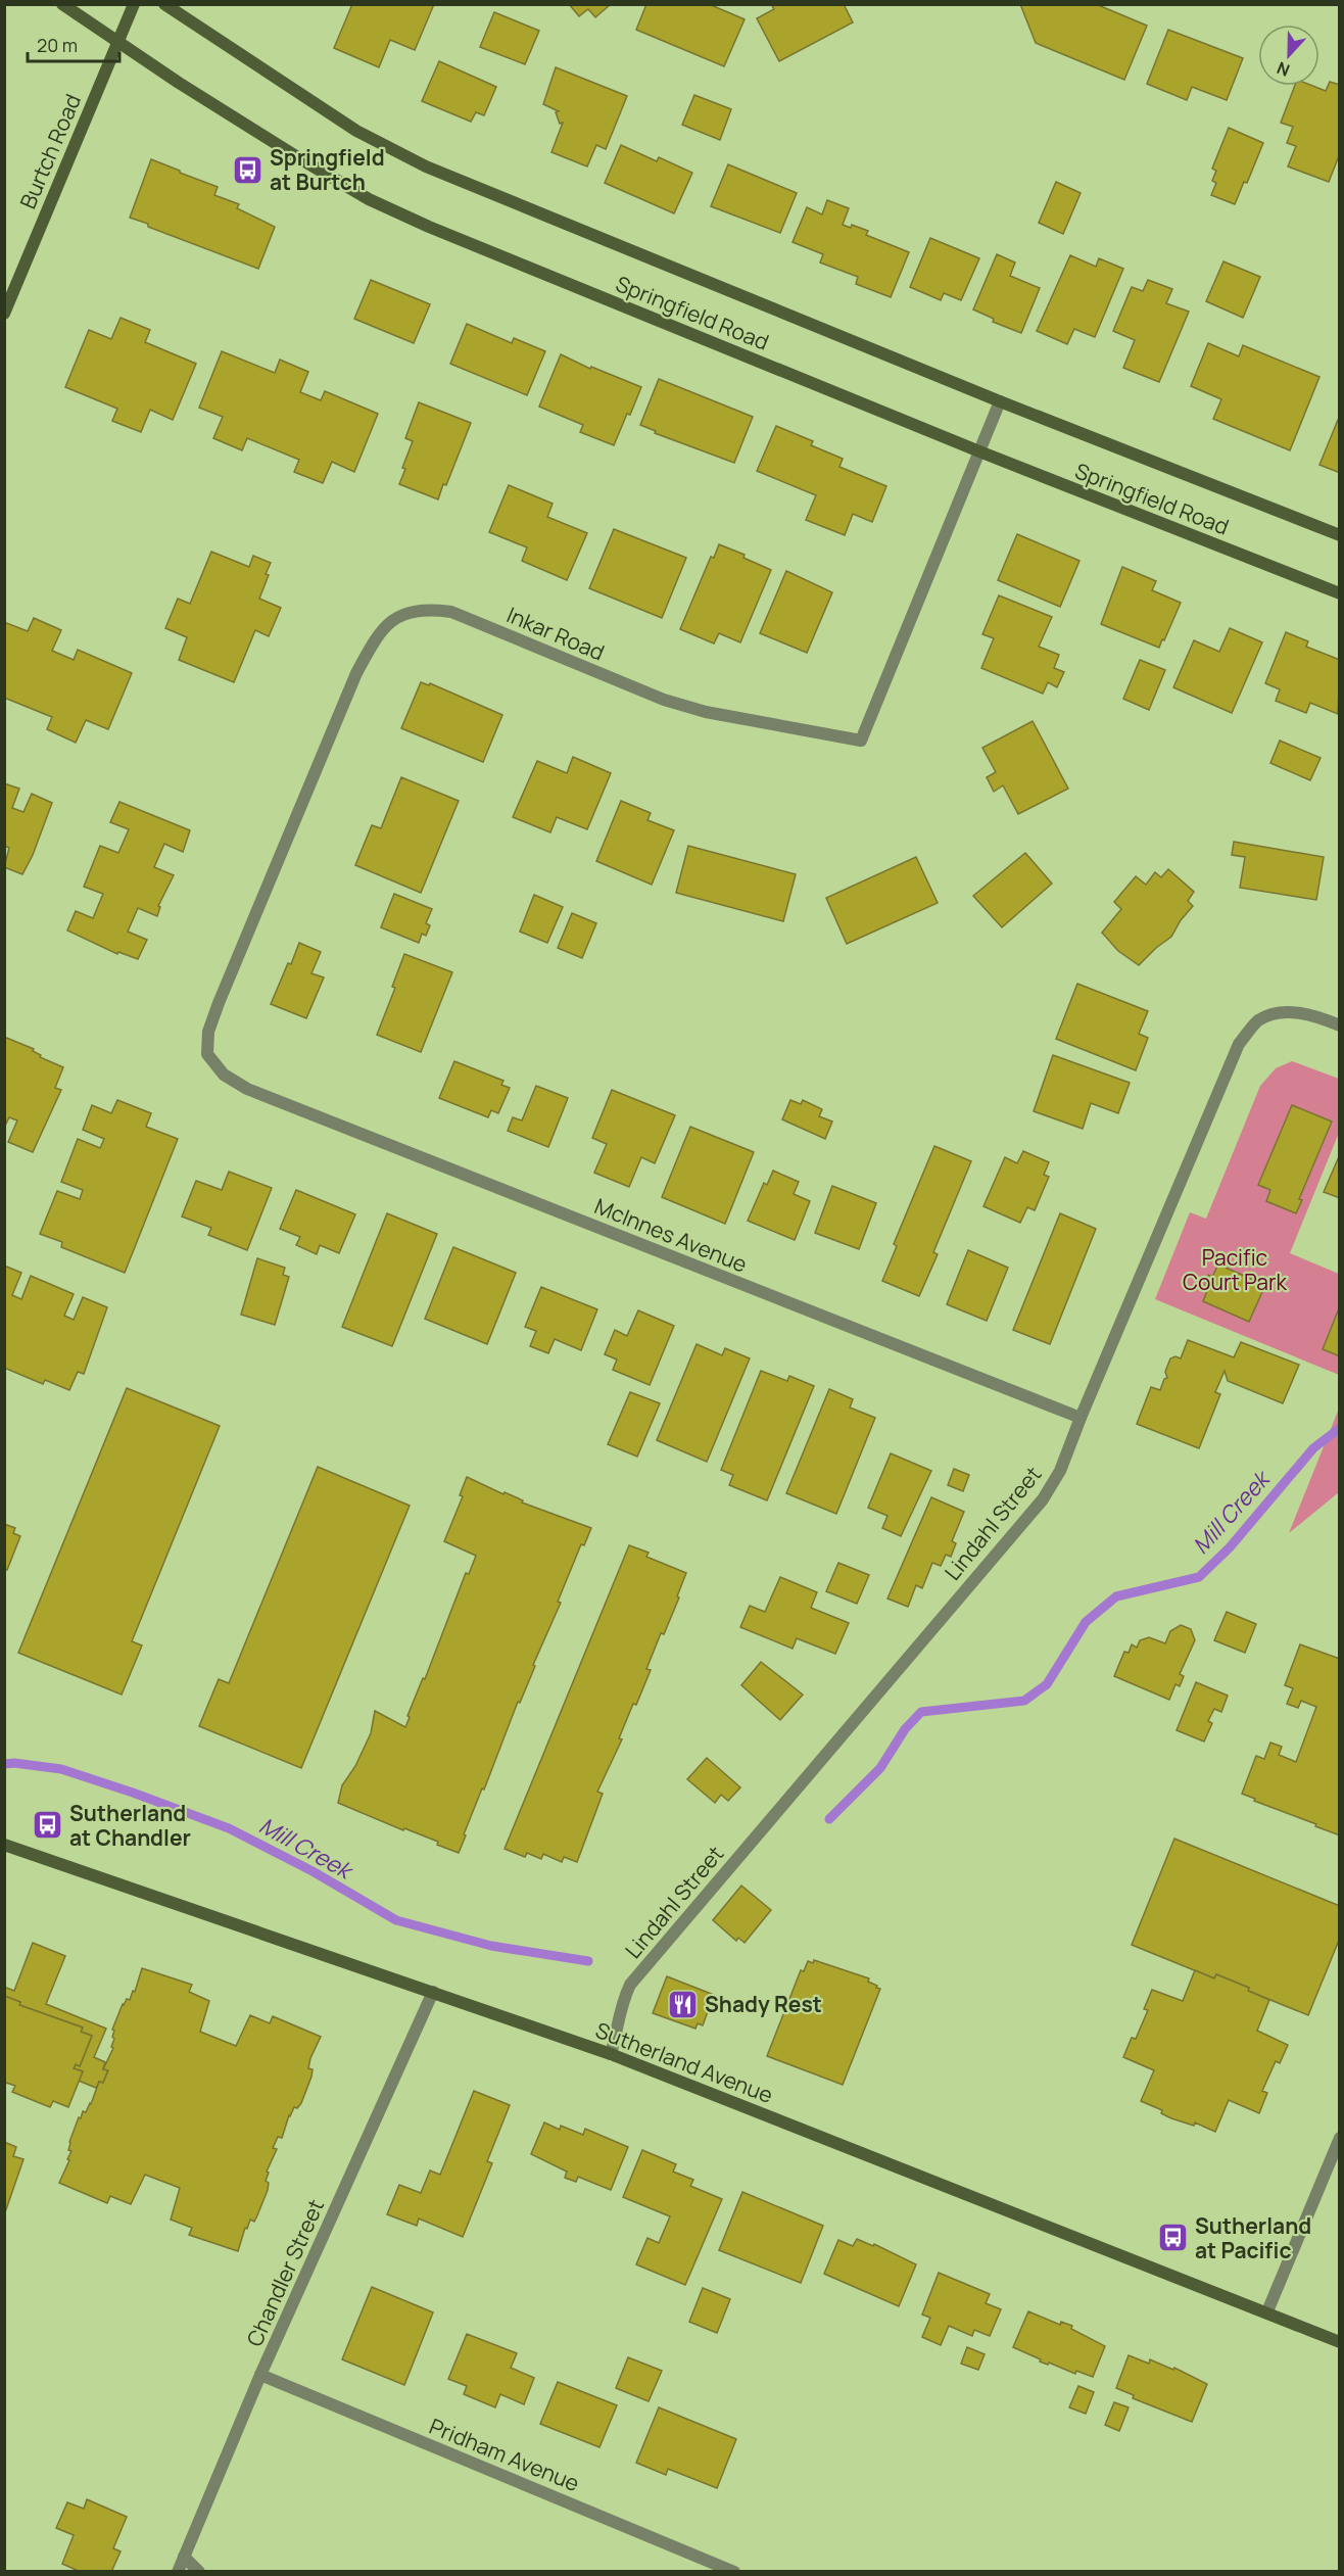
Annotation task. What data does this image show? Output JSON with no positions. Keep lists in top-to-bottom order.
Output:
{
  "streets": {
    "main road": ["Burtch Road", "Springfield Road", "Sutherland Avenue"],
    "street": [
      "Inkar Road",
      "McInnes Avenue",
      "Lindahl Street",
      "Chandler Street",
      "Pridham Avenue"
    ]
  },
  "crossings": [
    ["Burtch Road", "Springfield Road"],
    ["Springfield Road", "Inkar Road"],
    ["Inkar Road", "McInnes Avenue"],
    ["McInnes Avenue", "Lindahl Street"],
    ["Lindahl Street", "Sutherland Avenue"],
    ["Sutherland Avenue", "Chandler Street"],
    ["Chandler Street", "Pridham Avenue"]
  ],
  "water": ["Mill Creek"],
  "parks": ["Pacific Court Park"],
  "places": {
    "bus stop": ["Springfield at Burtch", "Sutherland at Chandler", "Sutherland at Pacific"],
    "restaurant": ["Shady Rest"]
  },
  "scale_bar": "20 m",
  "north": "bottom"
}
